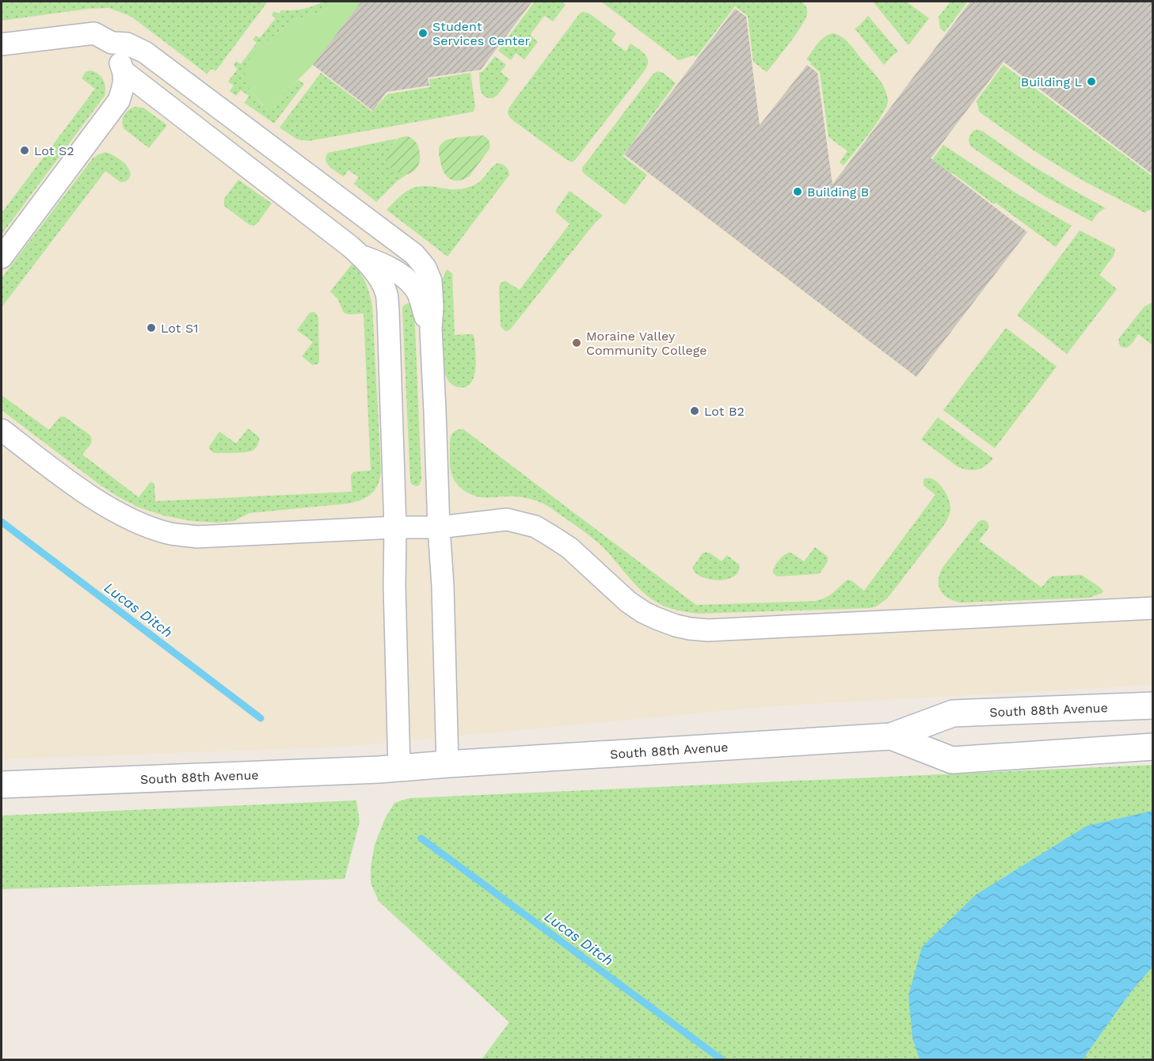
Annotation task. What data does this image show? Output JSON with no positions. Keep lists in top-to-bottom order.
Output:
{
  "streets": {
    "street": ["South 88th Avenue"]
  },
  "water": ["Lucas Ditch"],
  "places": [
    "Student Services Center",
    "Building L",
    "Lot S2",
    "Building B",
    "Lot S1",
    "Moraine Valley Community College",
    "Lot B2"
  ]
}
